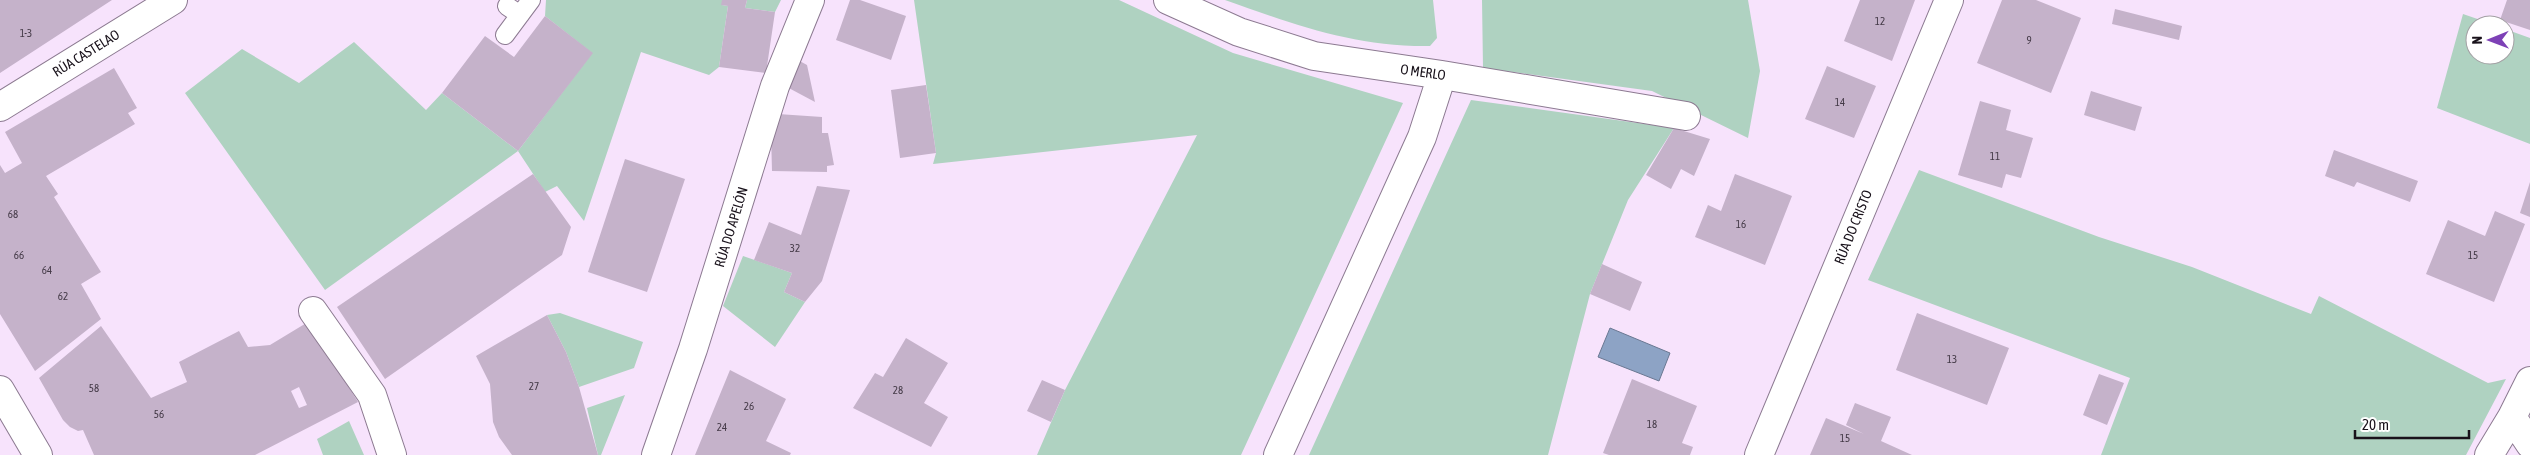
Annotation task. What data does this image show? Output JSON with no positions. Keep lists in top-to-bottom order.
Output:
{
  "streets": {
    "street": [
      "RÚA CASTELAO",
      "O MERLO",
      "RÚA DO APELÓN",
      "RÚA DO CRISTO"
    ]
  },
  "house_numbers": [
    "12",
    "1-3",
    "9",
    "14",
    "11",
    "68",
    "16",
    "32",
    "66",
    "15",
    "64",
    "62",
    "13",
    "27",
    "58",
    "28",
    "26",
    "56",
    "18",
    "24",
    "15"
  ],
  "scale_bar": "20 m",
  "north": "left"
}
